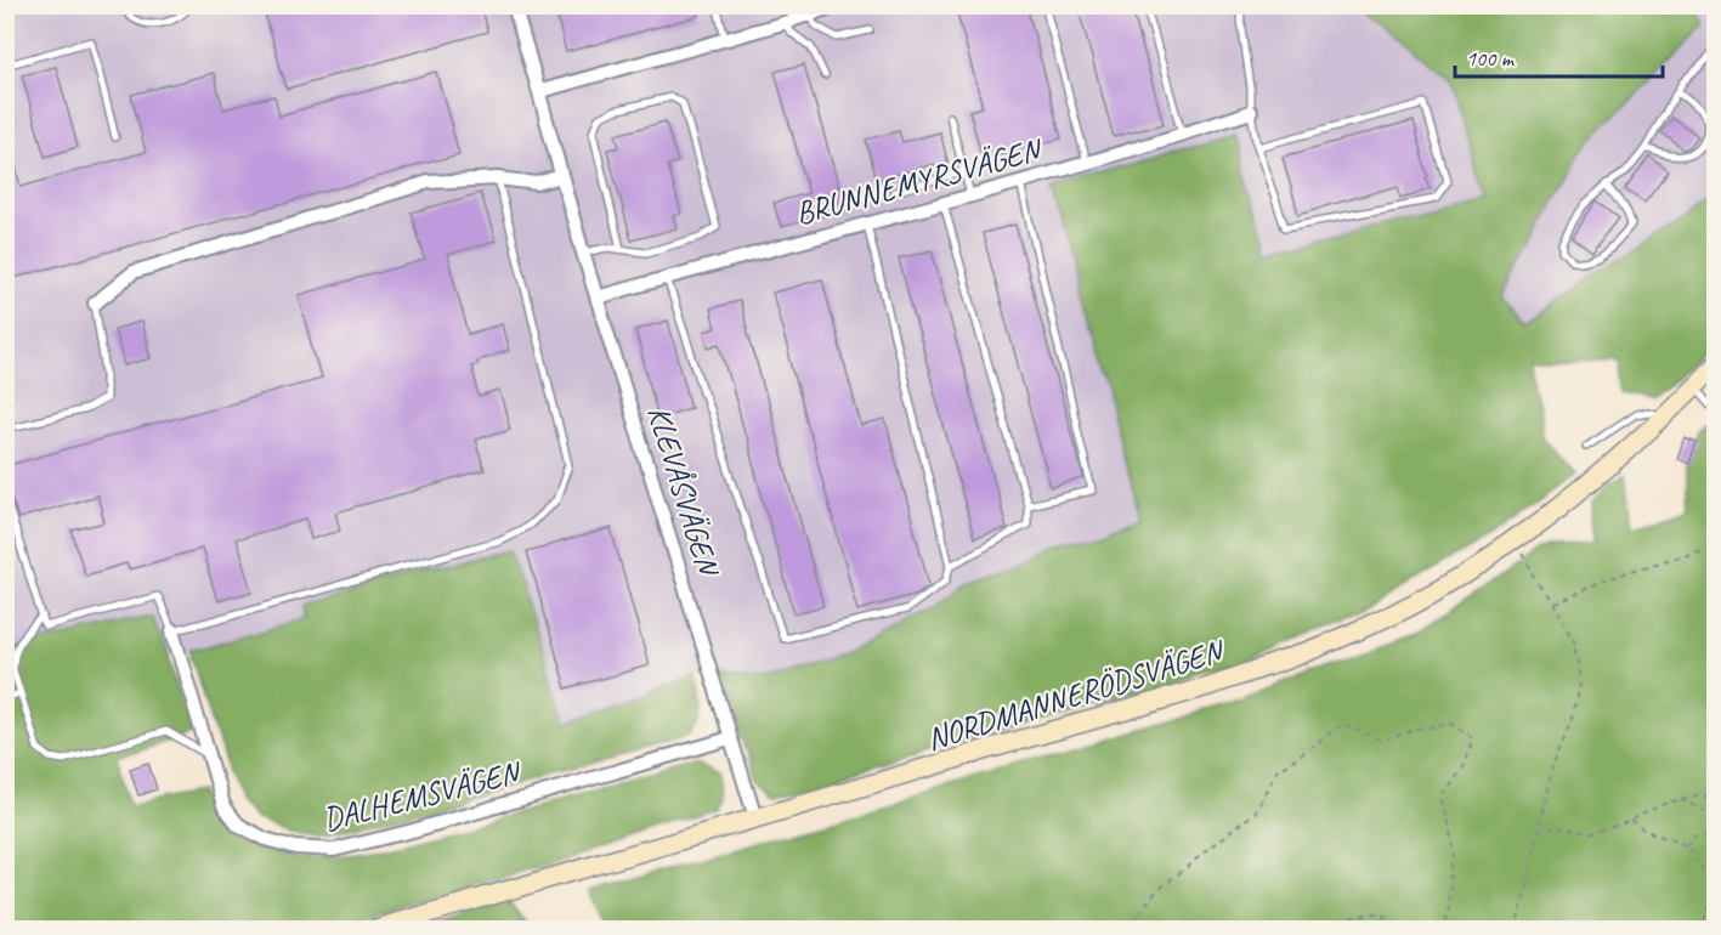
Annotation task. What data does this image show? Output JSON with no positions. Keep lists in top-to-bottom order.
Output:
{
  "streets": {
    "main road": ["NORDMANNERÖDSVÄGEN"],
    "street": ["BRUNNEMYRSVÄGEN", "KLEVÅSVÄGEN", "DALHEMSVÄGEN"]
  },
  "crossings": [
    ["BRUNNEMYRSVÄGEN", "KLEVÅSVÄGEN"],
    ["KLEVÅSVÄGEN", "NORDMANNERÖDSVÄGEN"],
    ["KLEVÅSVÄGEN", "DALHEMSVÄGEN"]
  ],
  "scale_bar": "100 m"
}
